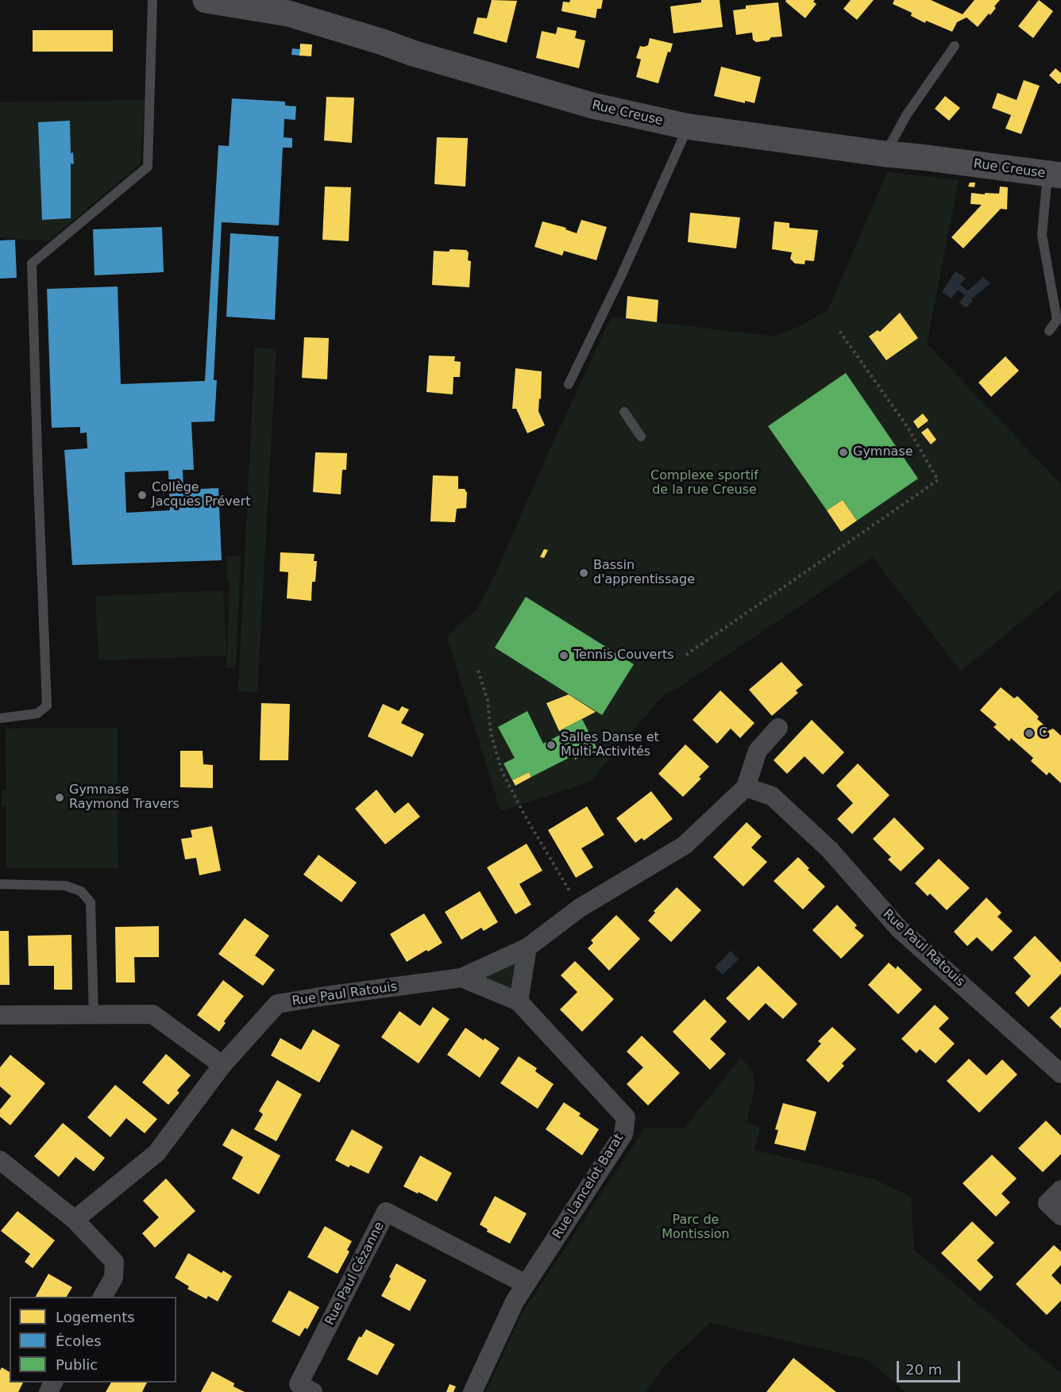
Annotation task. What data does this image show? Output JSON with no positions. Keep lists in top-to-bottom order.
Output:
{
  "streets": {
    "street": [
      "Rue Creuse",
      "Rue Paul Ratouis",
      "Rue Lancelot Barat",
      "Rue Paul Cézanne"
    ]
  },
  "crossings": [
    ["Rue Paul Ratouis", "Rue Lancelot Barat"],
    ["Rue Lancelot Barat", "Rue Paul Cézanne"]
  ],
  "parks": ["Complexe sportif de la rue Creuse", "Parc de Montission"],
  "places": [
    "Gymnase",
    "Collège Jacques Prévert",
    "Bassin d'apprentissage",
    "Tennis Couverts",
    "C",
    "Salles Danse et Multi-Activités",
    "Gymnase Raymond Travers"
  ],
  "legend": ["Logements", "Écoles", "Public"],
  "scale_bar": "20 m"
}
